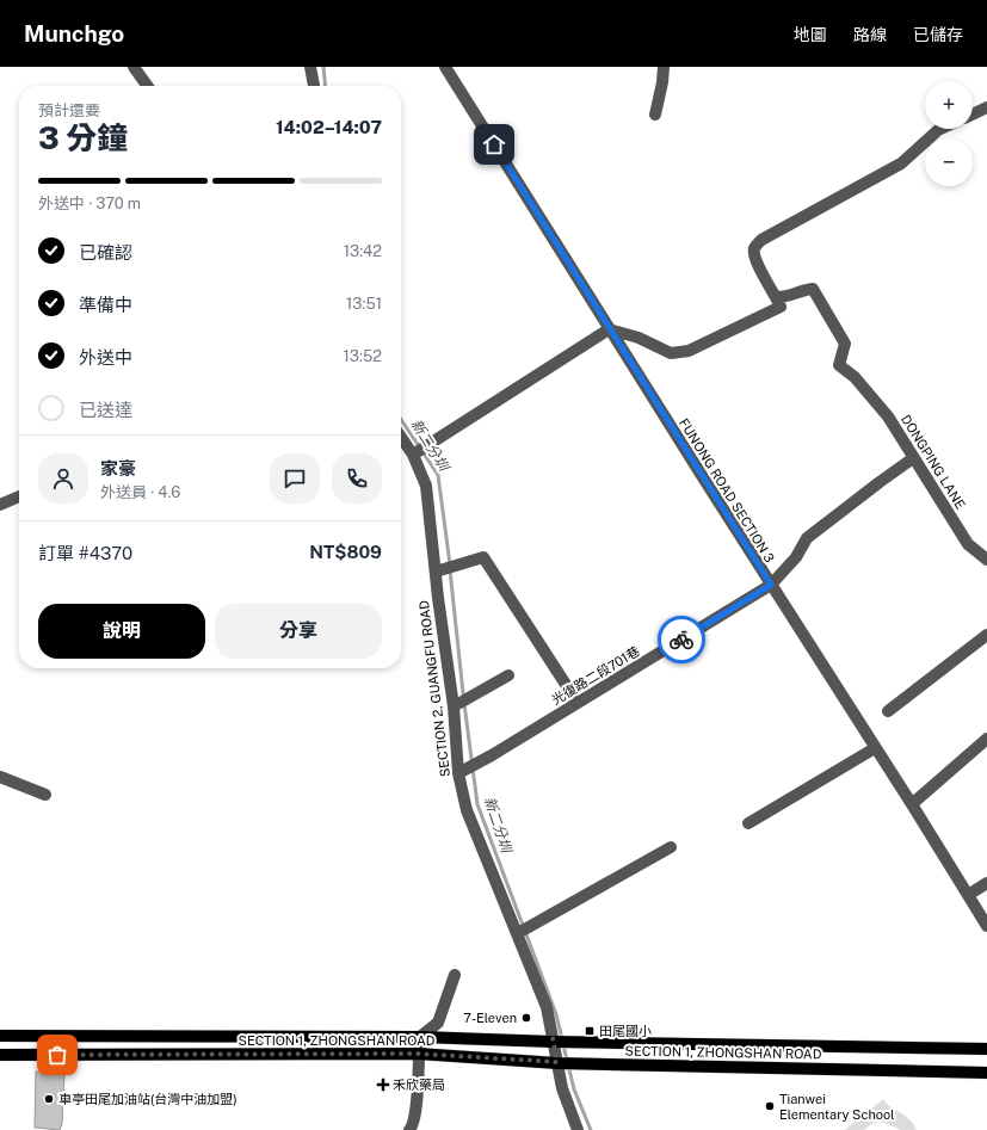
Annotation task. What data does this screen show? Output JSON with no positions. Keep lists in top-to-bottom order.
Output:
{
  "streets": {
    "main road": ["SECTION 1, ZHONGSHAN ROAD"],
    "street": [
      "DONGPING LANE",
      "FUNONG ROAD SECTION 3",
      "光復路二段701巷",
      "SECTION 2, GUANGFU ROAD"
    ]
  },
  "crossings": [
    ["DONGPING LANE", "光復路二段701巷"],
    ["FUNONG ROAD SECTION 3", "光復路二段701巷"],
    ["光復路二段701巷", "SECTION 2, GUANGFU ROAD"],
    ["SECTION 2, GUANGFU ROAD", "SECTION 1, ZHONGSHAN ROAD"]
  ],
  "water": ["新二分圳"],
  "places": {
    "other": ["7-Eleven", "車亭田尾加油站(台灣中油加盟)", "Tianwei Elementary School"],
    "transit": ["田尾國小"],
    "health": ["禾欣藥局"]
  },
  "page": {
    "header": "Munchgo",
    "nav": ["地圖", "路線", "已儲存"],
    "map_buttons": ["+", "−"],
    "heading": ["3 分鐘", "預計還要", "14:02–14:07"],
    "panel": [
      "家豪",
      "外送員 · 4.6",
      "訂單 #4370",
      "NT$809"
    ],
    "bar": "外送中 · 370 m",
    "list": [
      ["已確認", "13:42"],
      ["準備中", "13:51"],
      ["外送中", "13:52"],
      "已送達"
    ],
    "buttons": ["說明", "分享"]
  }
}
